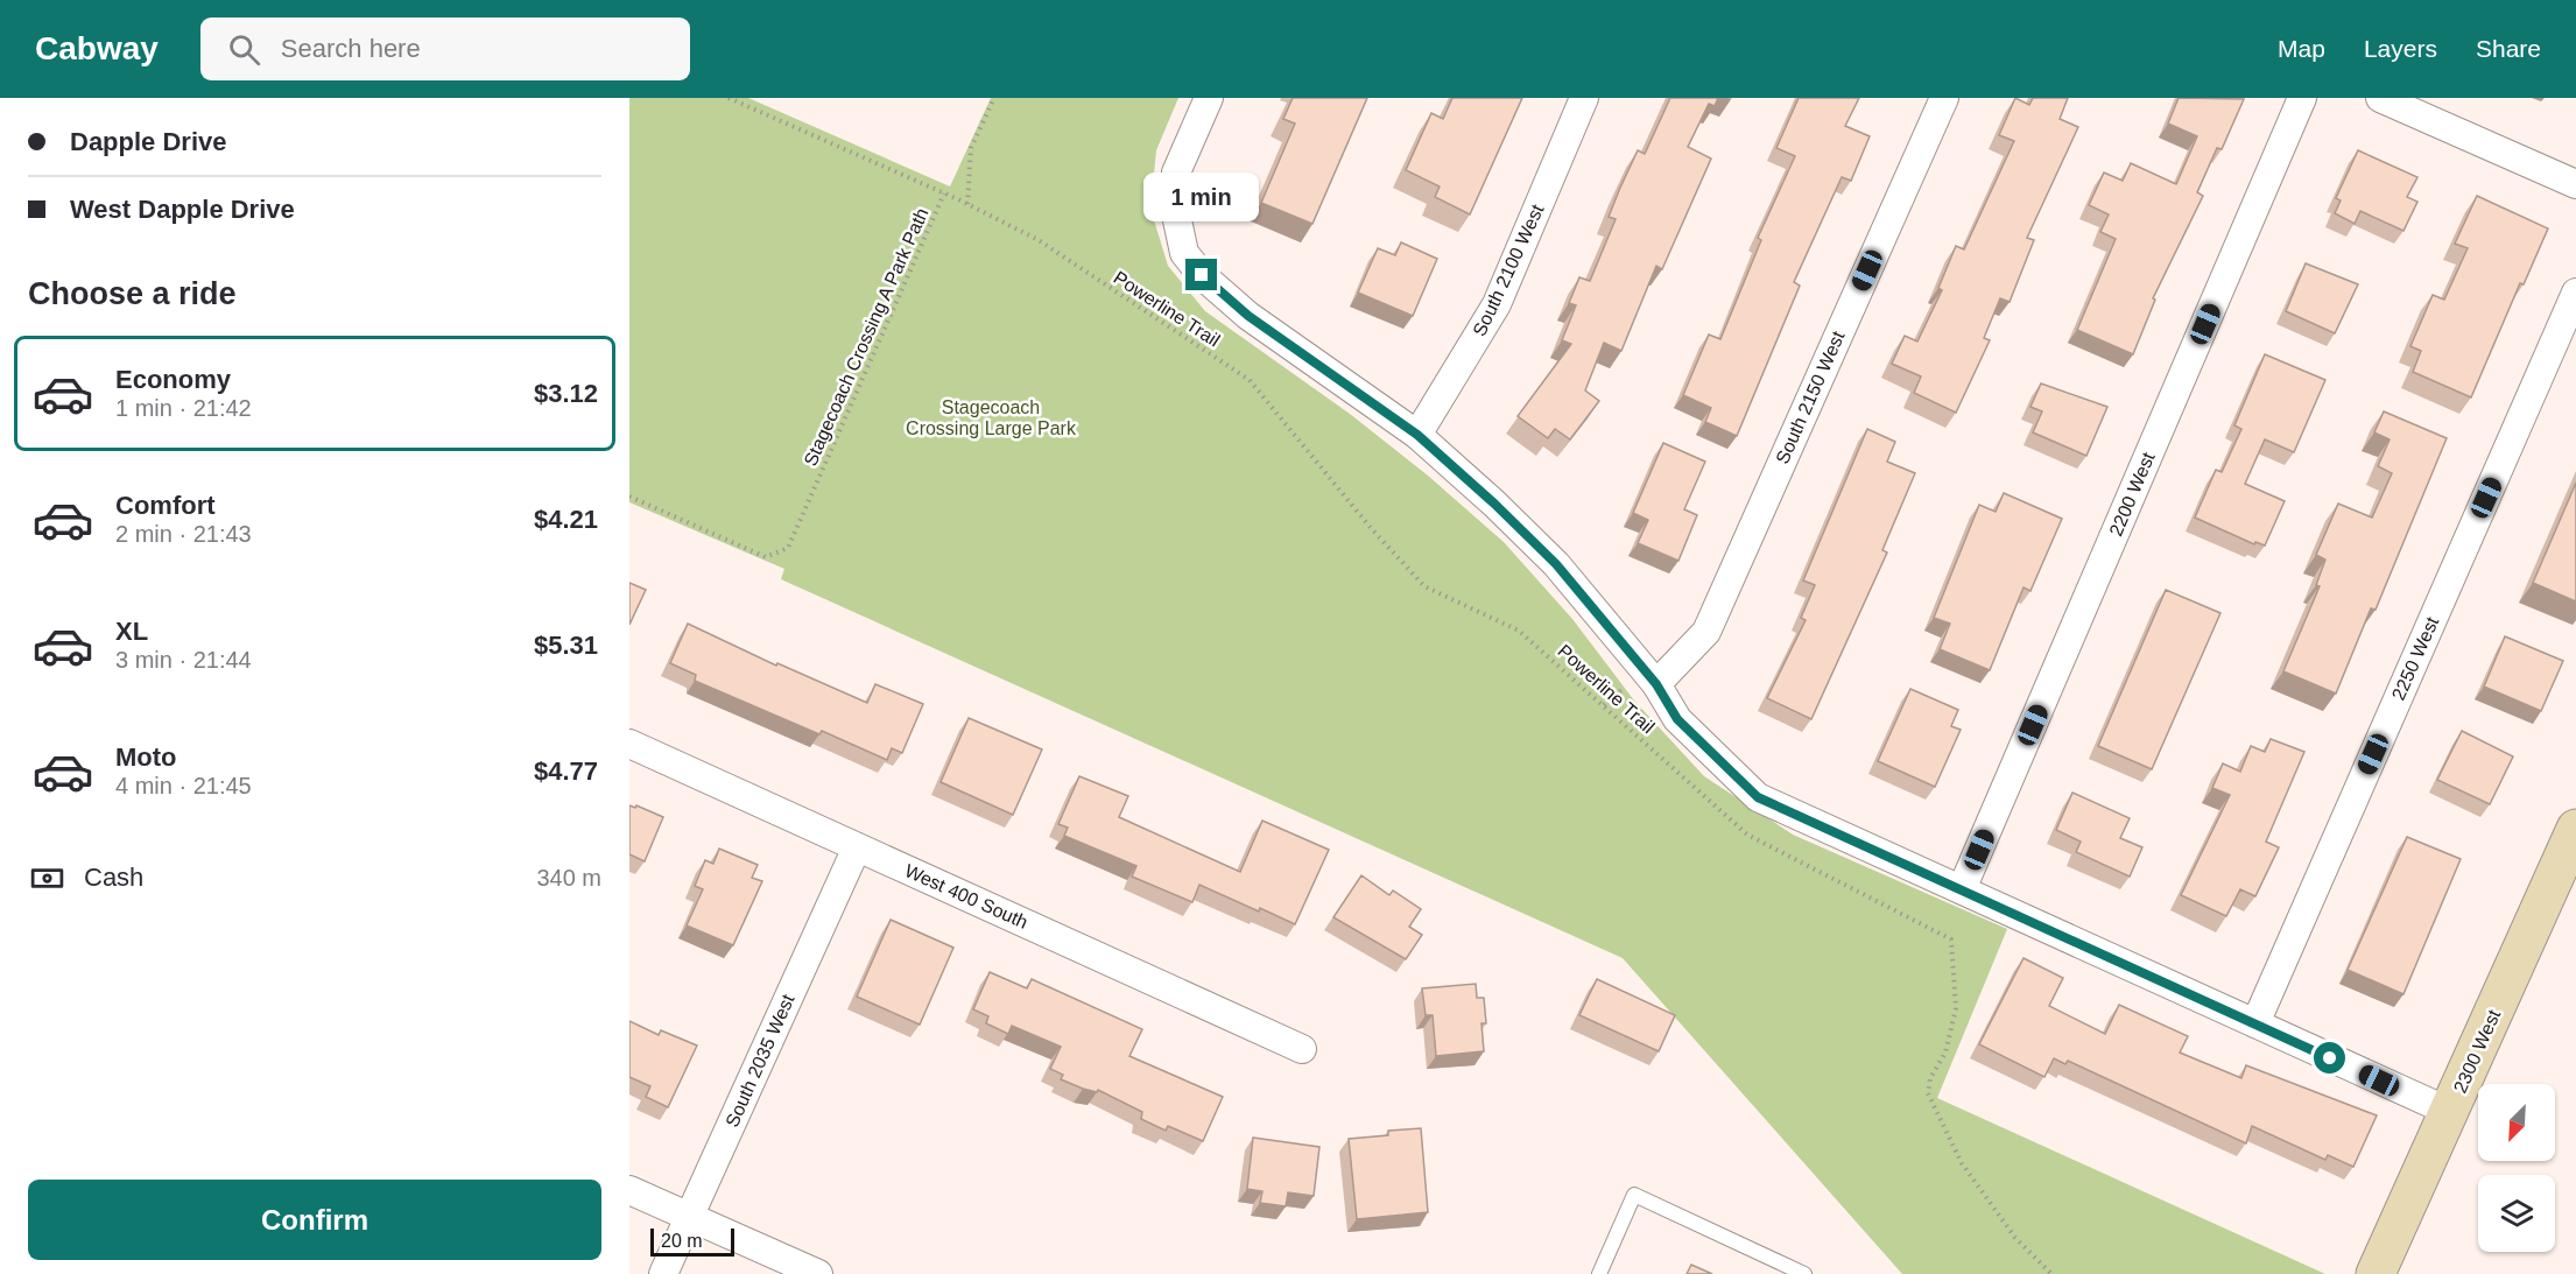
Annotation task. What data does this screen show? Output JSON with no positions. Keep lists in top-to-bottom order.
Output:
{
  "streets": {
    "main road": ["2300 West"],
    "street": [
      "South 2100 West",
      "South 2150 West",
      "2200 West",
      "2250 West",
      "West 400 South",
      "South 2035 West"
    ],
    "path": ["Powerline Trail", "Stagecoach Crossing A Park Path"]
  },
  "crossings": [
    ["Powerline Trail", "Stagecoach Crossing A Park Path"],
    ["West 400 South", "South 2035 West"]
  ],
  "parks": ["Stagecoach Crossing Large Park"],
  "scale_bar": "20 m",
  "north": "bottom left",
  "page": {
    "header": "Cabway",
    "search": "Search here",
    "nav": ["Map", "Layers", "Share"],
    "banner": ["Dapple Drive", "West Dapple Drive"],
    "bubble": "1 min",
    "heading": "Choose a ride",
    "list": [
      {
        "name": "Economy",
        "note": "1 min · 21:42",
        "value": "$3.12"
      },
      {
        "name": "Comfort",
        "note": "2 min · 21:43",
        "value": "$4.21"
      },
      {
        "name": "XL",
        "note": "3 min · 21:44",
        "value": "$5.31"
      },
      {
        "name": "Moto",
        "note": "4 min · 21:45",
        "value": "$4.77"
      }
    ],
    "pay": ["Cash", "340 m"],
    "buttons": "Confirm",
    "scale": "20 m"
  }
}
